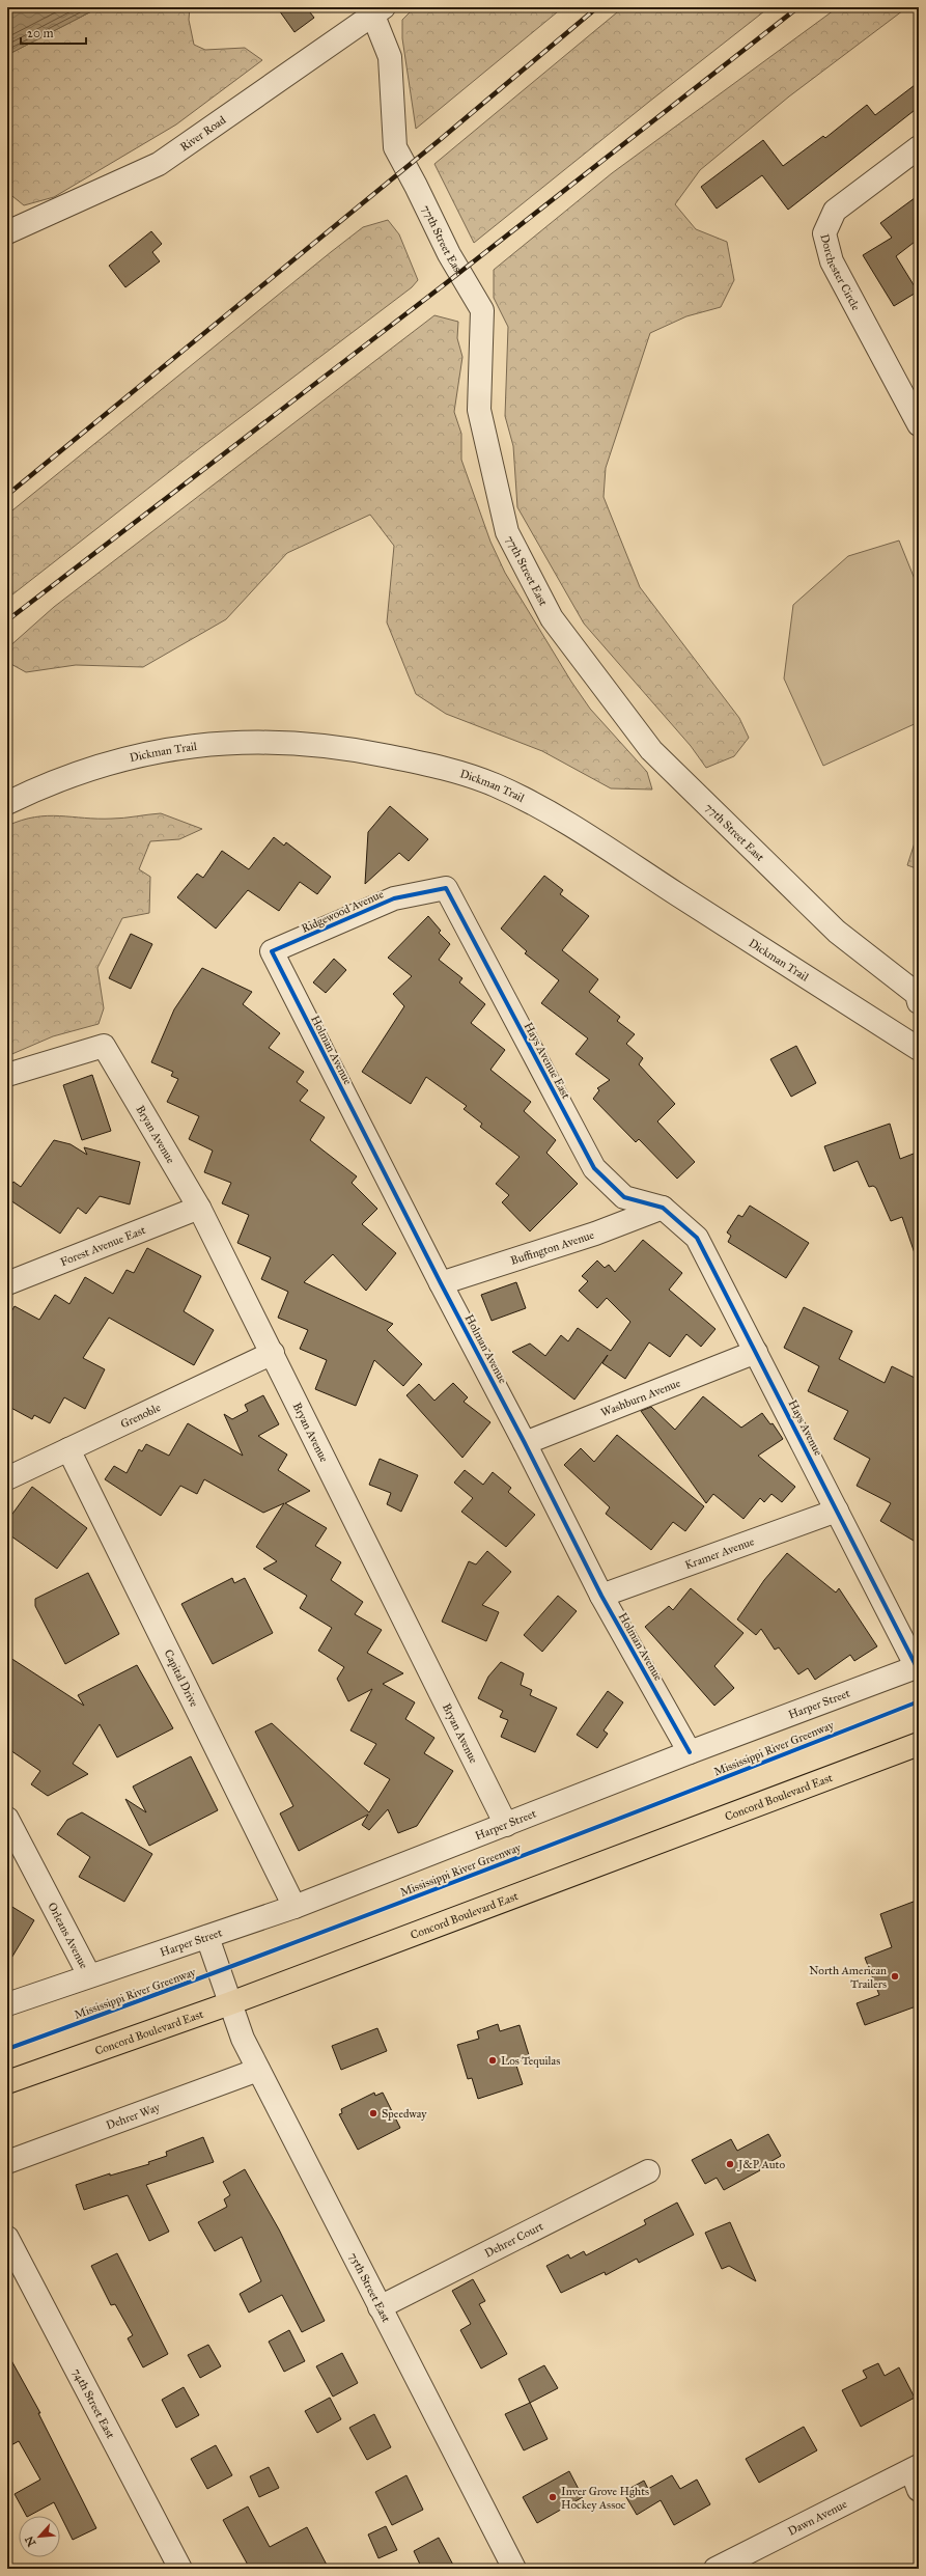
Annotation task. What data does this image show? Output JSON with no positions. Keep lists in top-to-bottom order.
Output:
{
  "streets": {
    "main road": ["Concord Boulevard East"],
    "street": [
      "River Road",
      "77th Street East",
      "Dorchester Circle",
      "Dickman Trail",
      "Ridgewood Avenue",
      "Holman Avenue",
      "Hays Avenue East",
      "Bryan Avenue",
      "Forest Avenue East",
      "Buffington Avenue",
      "Washburn Avenue",
      "Grenoble",
      "Hays Avenue",
      "Kramer Avenue",
      "Capital Drive",
      "Harper Street",
      "Orleans Avenue",
      "Dehrer Way",
      "Dehrer Court",
      "75th Street East",
      "74th Street East",
      "Dawn Avenue"
    ],
    "cycle path": ["Mississippi River Greenway"]
  },
  "crossings": [
    ["River Road", "77th Street East"],
    ["Ridgewood Avenue", "Holman Avenue"],
    ["Ridgewood Avenue", "Hays Avenue East"],
    ["Holman Avenue", "Buffington Avenue"],
    ["Holman Avenue", "Washburn Avenue"],
    ["Holman Avenue", "Kramer Avenue"],
    ["Holman Avenue", "Harper Street"],
    ["Hays Avenue East", "Buffington Avenue"],
    ["Hays Avenue East", "Hays Avenue"],
    ["Bryan Avenue", "Forest Avenue East"],
    ["Bryan Avenue", "Grenoble"],
    ["Bryan Avenue", "Harper Street"],
    ["Buffington Avenue", "Hays Avenue"],
    ["Washburn Avenue", "Hays Avenue"],
    ["Grenoble", "Capital Drive"],
    ["Hays Avenue", "Kramer Avenue"],
    ["Hays Avenue", "Harper Street"],
    ["Capital Drive", "Harper Street"],
    ["Harper Street", "Orleans Avenue"],
    ["Harper Street", "75th Street East"],
    ["Concord Boulevard East", "75th Street East"],
    ["Dehrer Way", "75th Street East"],
    ["Dehrer Court", "75th Street East"]
  ],
  "places": [
    "North American Trailers",
    "Los Tequilas",
    "Speedway",
    "J&P Auto",
    "Inver Grove Hghts Hockey Assoc"
  ],
  "scale_bar": "20 m",
  "north": "bottom left"
}
